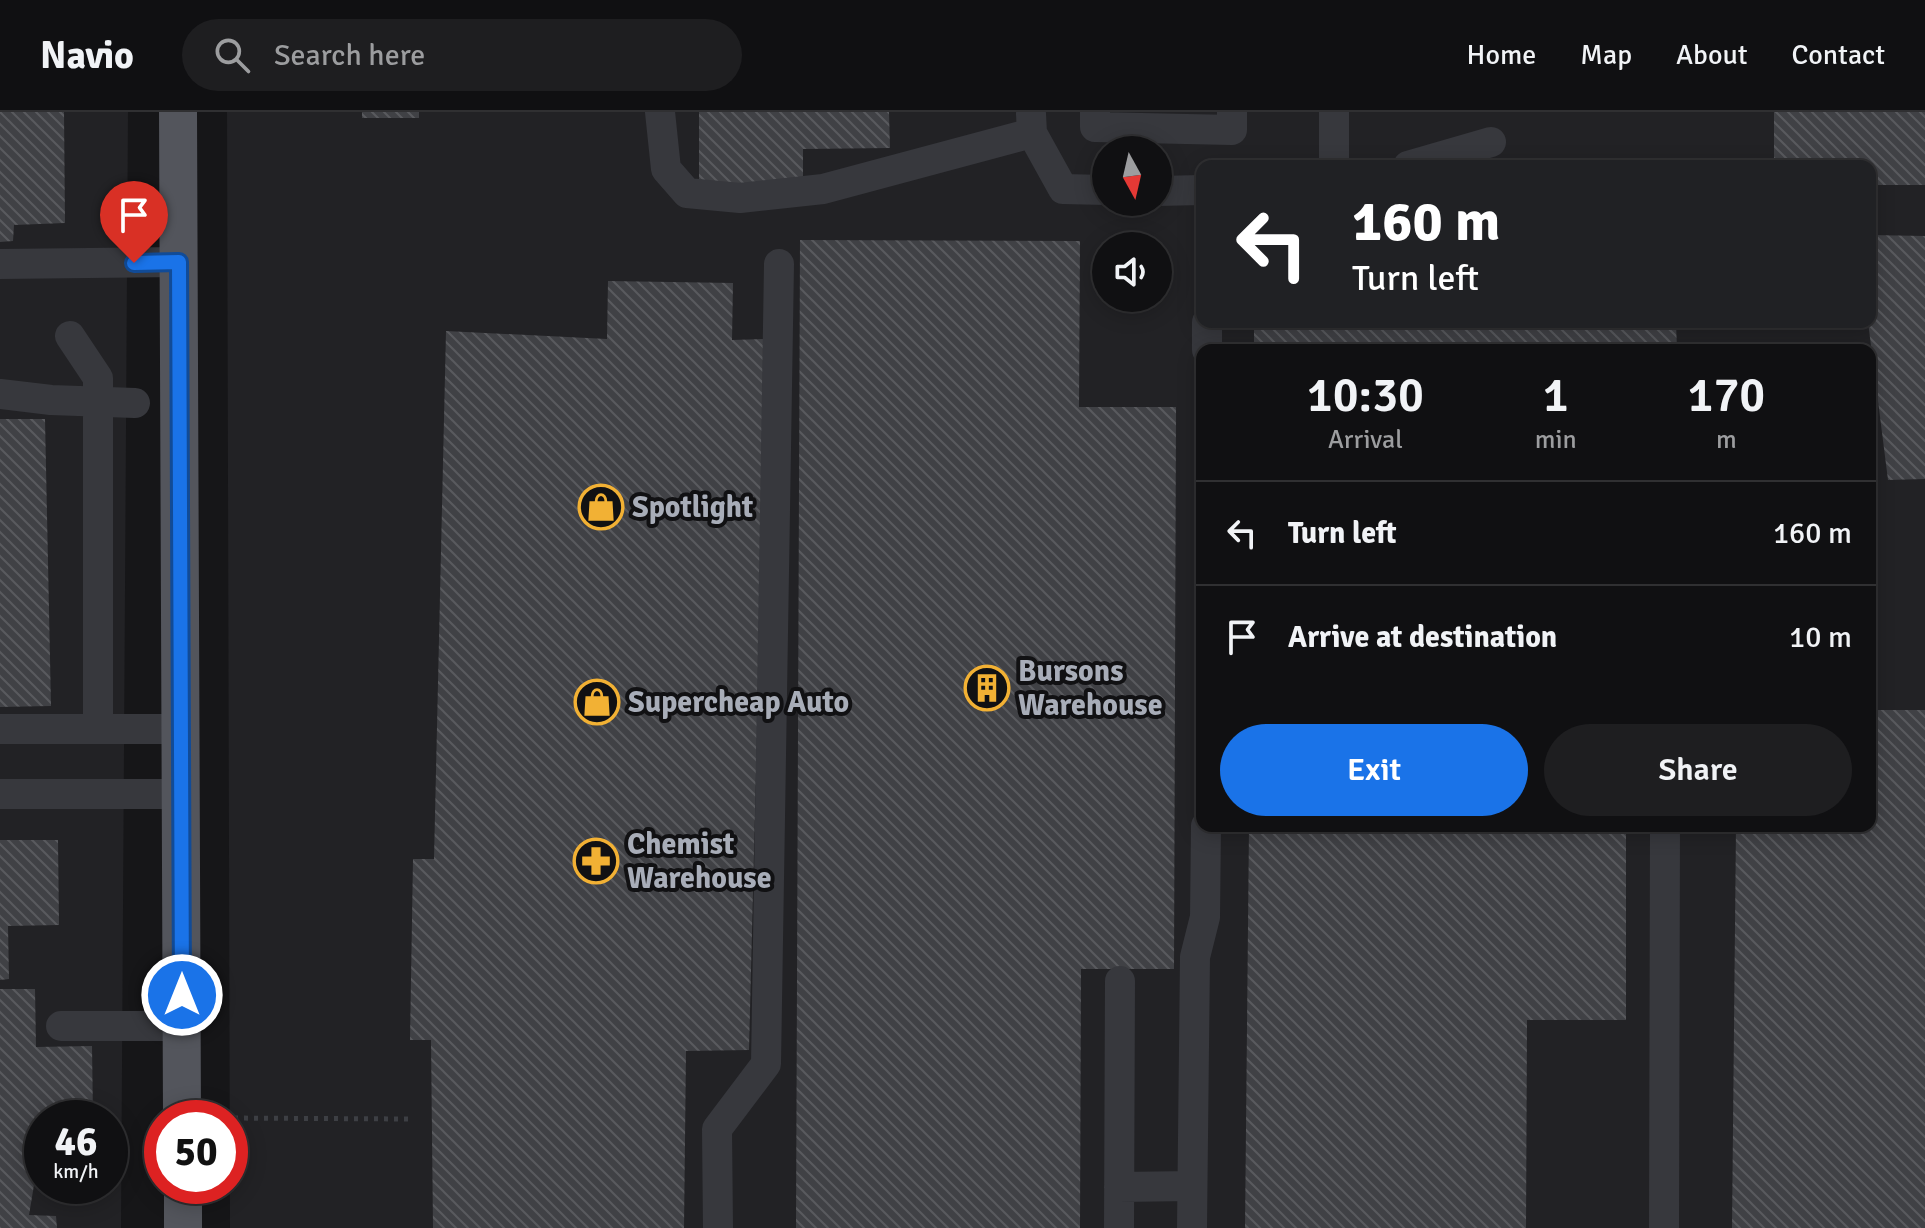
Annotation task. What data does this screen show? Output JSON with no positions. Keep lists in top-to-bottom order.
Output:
{
  "places": {
    "shop": ["Spotlight", "Supercheap Auto"],
    "building": ["Bursons Warehouse"],
    "pharmacy": ["Chemist Warehouse"]
  },
  "north": "bottom",
  "page": {
    "header": "Navio",
    "search": "Search here",
    "nav": [
      "Home",
      "Map",
      "About",
      "Contact"
    ],
    "turn": ["160 m", "Turn left"],
    "eta": [
      "10:30",
      "Arrival",
      "1",
      "min",
      "170",
      "m"
    ],
    "list": [
      {
        "name": "Turn left",
        "value": "160 m"
      },
      {
        "name": "Arrive at destination",
        "value": "10 m"
      }
    ],
    "buttons": ["Exit", "Share"],
    "speed": "46 km/h",
    "limit": "50"
  }
}
